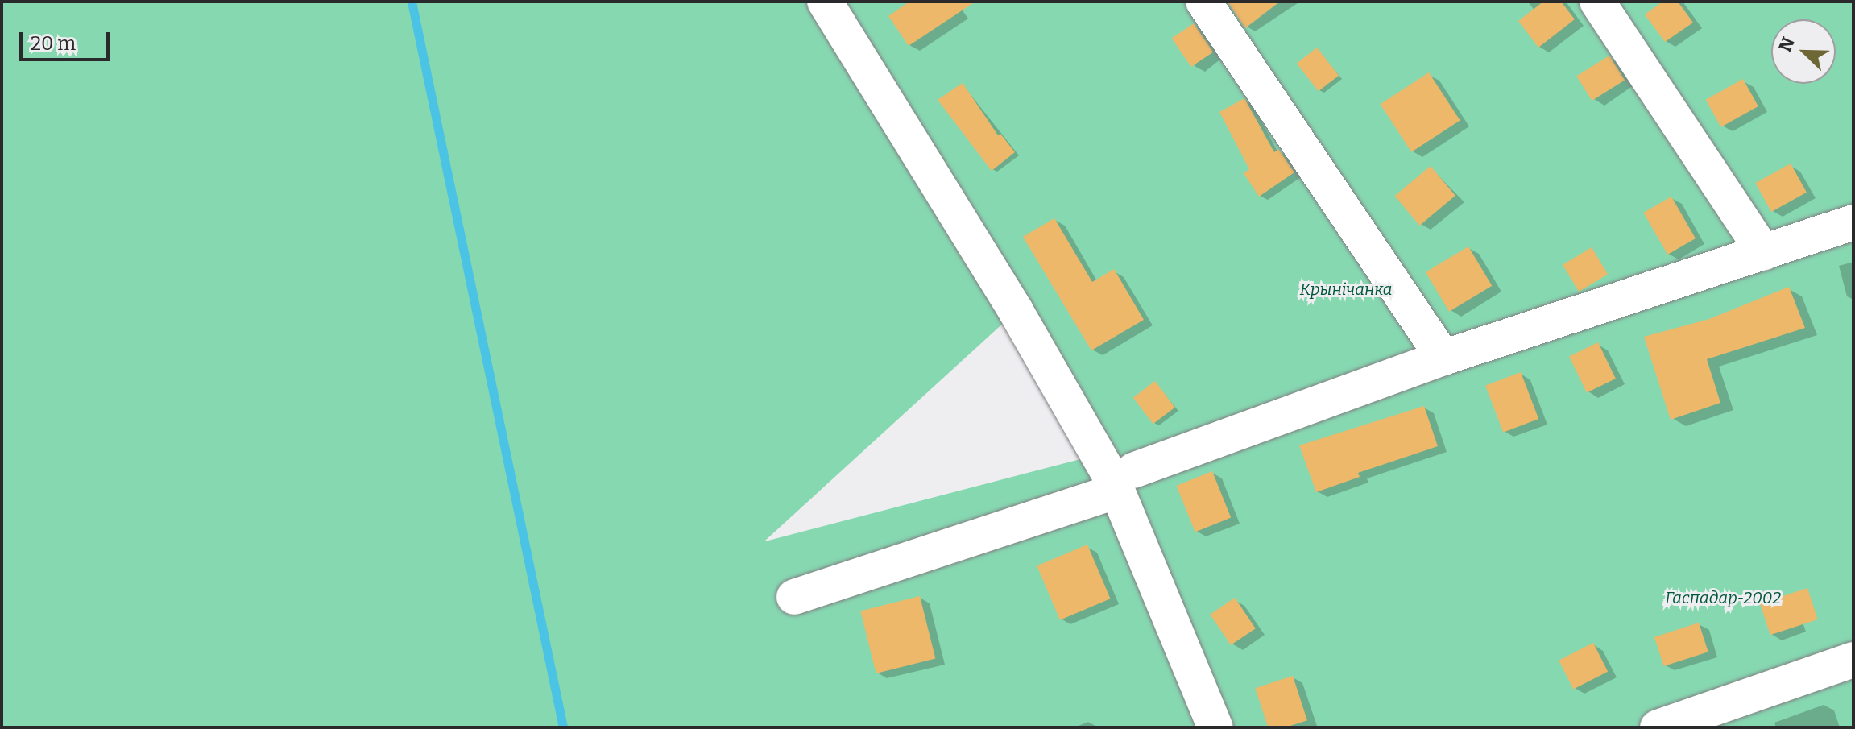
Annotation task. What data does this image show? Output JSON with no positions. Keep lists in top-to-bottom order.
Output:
{
  "parks": ["Крынічанка", "Гаспадар-2002"],
  "scale_bar": "20 m",
  "north": "top left"
}
